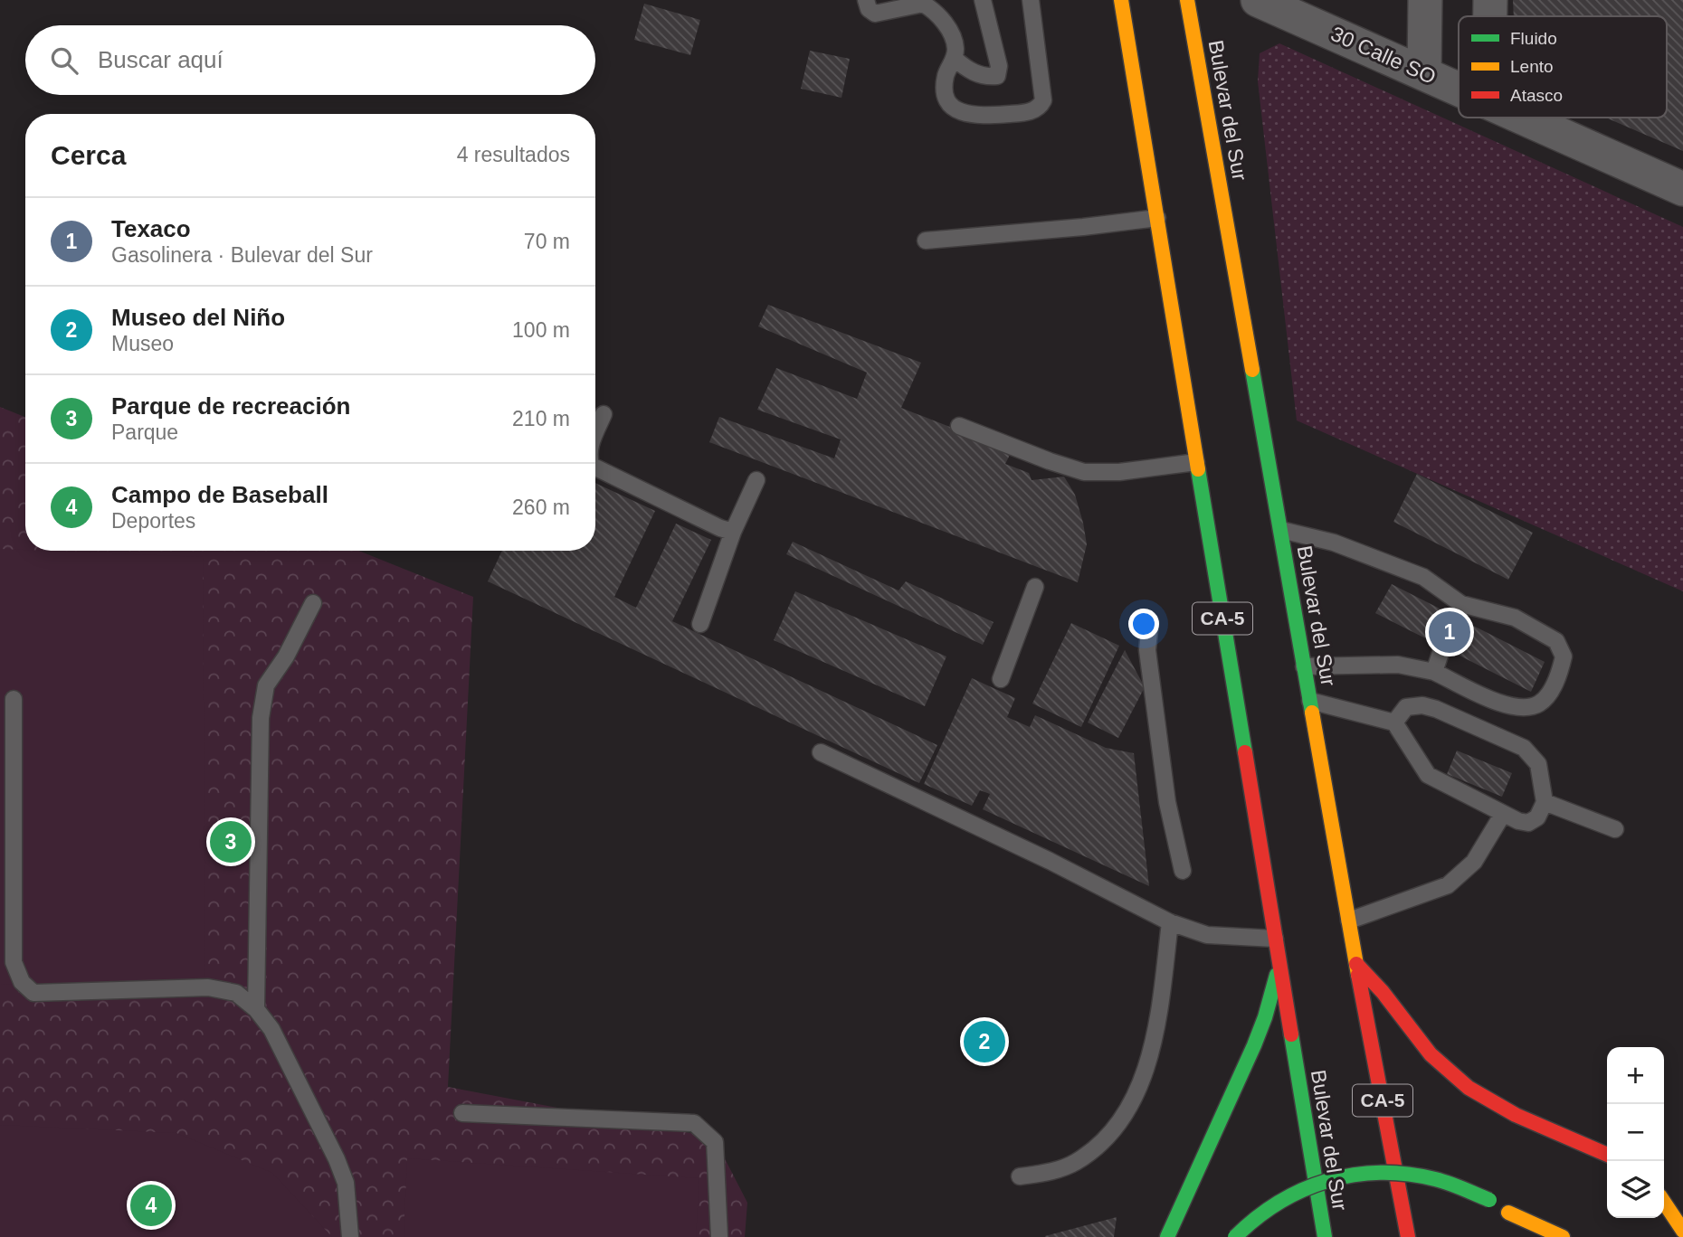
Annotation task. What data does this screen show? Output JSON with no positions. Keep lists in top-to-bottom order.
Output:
{
  "streets": {
    "highway": ["Bulevar del Sur", "CA-5"],
    "street": ["30 Calle SO"]
  },
  "legend": ["Fluido", "Lento", "Atasco"],
  "page": {
    "search": "Buscar aquí",
    "heading": ["Cerca", "4 resultados"],
    "list": [
      {
        "mark": "1",
        "name": "Texaco",
        "note": "Gasolinera · Bulevar del Sur",
        "value": "70 m"
      },
      {
        "mark": "2",
        "name": "Museo del Niño",
        "note": "Museo",
        "value": "100 m"
      },
      {
        "mark": "3",
        "name": "Parque de recreación",
        "note": "Parque",
        "value": "210 m"
      },
      {
        "mark": "4",
        "name": "Campo de Baseball",
        "note": "Deportes",
        "value": "260 m"
      }
    ],
    "pins": [
      "1",
      "3",
      "2",
      "4"
    ],
    "map_buttons": ["+", "−"]
  }
}
